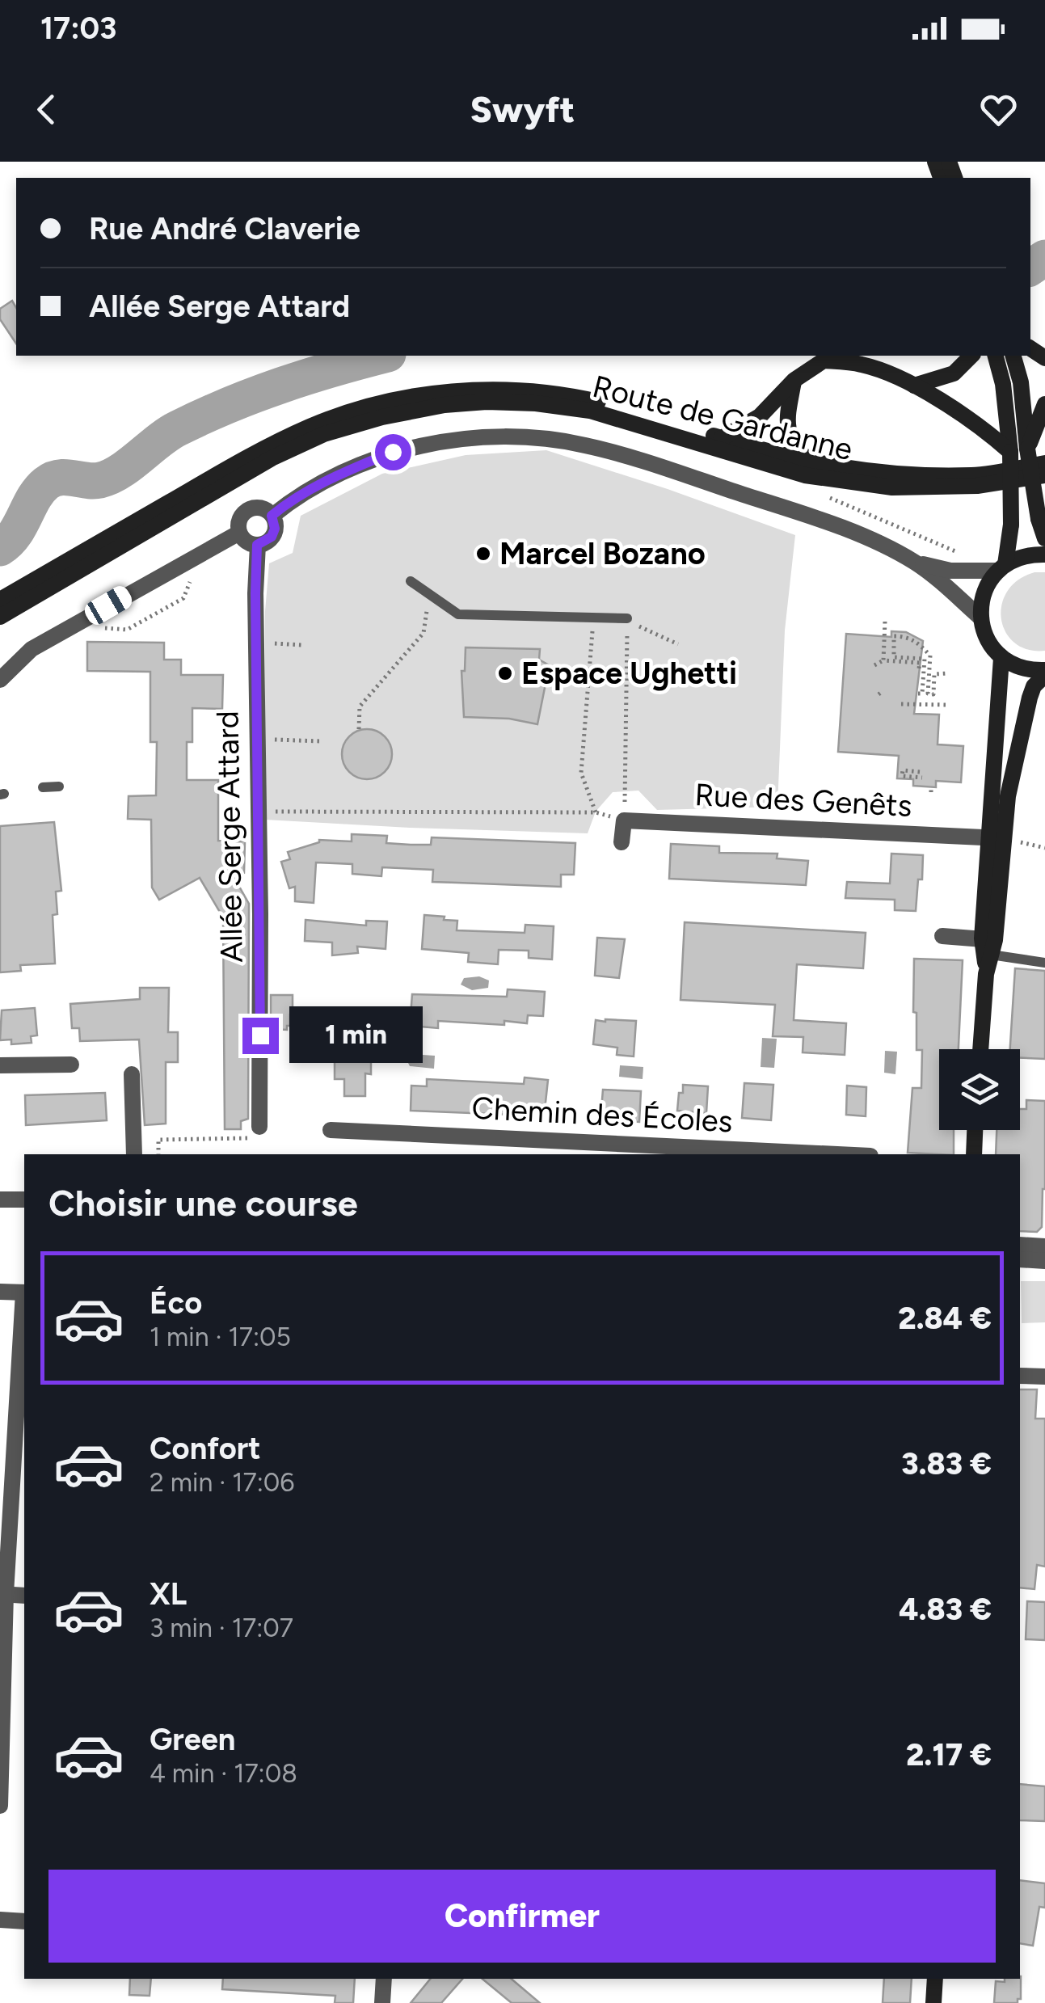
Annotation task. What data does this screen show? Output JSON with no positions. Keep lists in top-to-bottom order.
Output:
{
  "streets": {
    "main road": ["Route de Gardanne"],
    "street": ["Rue des Genêts", "Allée Serge Attard", "Chemin des Écoles"]
  },
  "places": ["Marcel Bozano", "Espace Ughetti"],
  "page": {
    "status": "17:03",
    "header": "Swyft",
    "banner": ["Rue André Claverie", "Allée Serge Attard"],
    "bubble": "1 min",
    "heading": "Choisir une course",
    "list": [
      {
        "name": "Éco",
        "note": "1 min · 17:05",
        "value": "2.84 €"
      },
      {
        "name": "Confort",
        "note": "2 min · 17:06",
        "value": "3.83 €"
      },
      {
        "name": "XL",
        "note": "3 min · 17:07",
        "value": "4.83 €"
      },
      {
        "name": "Green",
        "note": "4 min · 17:08",
        "value": "2.17 €"
      }
    ],
    "buttons": "Confirmer"
  }
}
